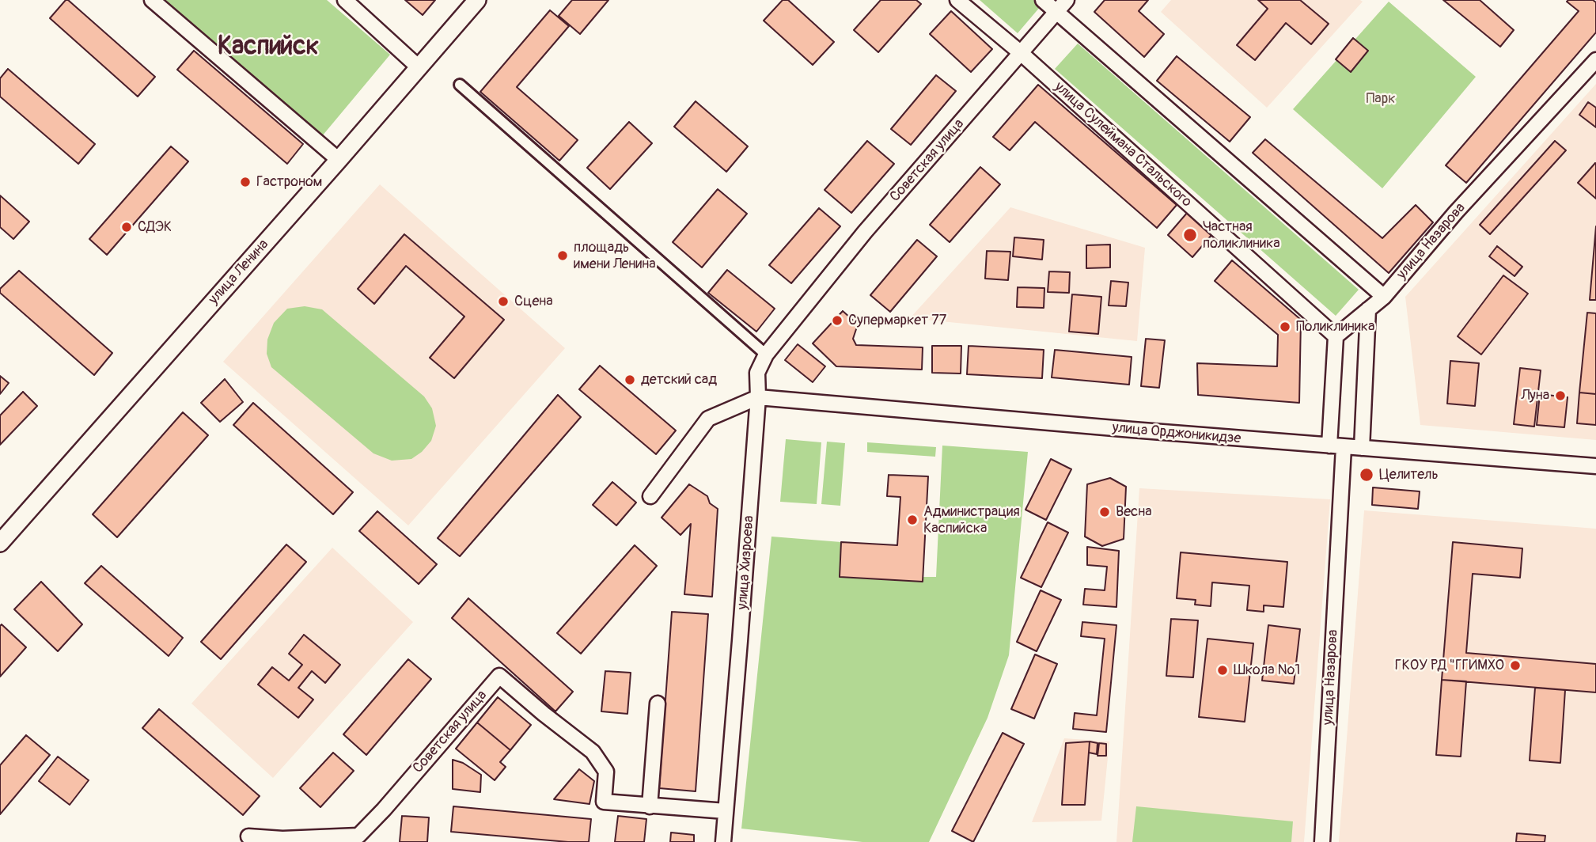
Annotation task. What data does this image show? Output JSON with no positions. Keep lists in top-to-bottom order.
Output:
{
  "streets": {
    "street": [
      "улица Сулеймана Стальского",
      "Советская улица",
      "улица Назарова",
      "улица Ленина",
      "улица Орджоникидзе",
      "улица Хизроева"
    ]
  },
  "crossings": [
    ["улица Сулеймана Стальского", "Советская улица"],
    ["улица Сулеймана Стальского", "улица Назарова"],
    ["Советская улица", "улица Хизроева"],
    ["улица Назарова", "улица Орджоникидзе"],
    ["улица Орджоникидзе", "улица Хизроева"]
  ],
  "districts": ["Каспийск"],
  "parks": ["Парк"],
  "places": [
    "Гастроном",
    "СДЭК",
    "Частная поликлиника",
    "площадь имени Ленина",
    "Сцена",
    "Супермаркет 77",
    "Поликлиника",
    "детский сад",
    "Луна",
    "Целитель",
    "Весна",
    "Администрация Каспийска",
    "ГКОУ РД \"ГГИМХО",
    "Школа №1"
  ]
}
